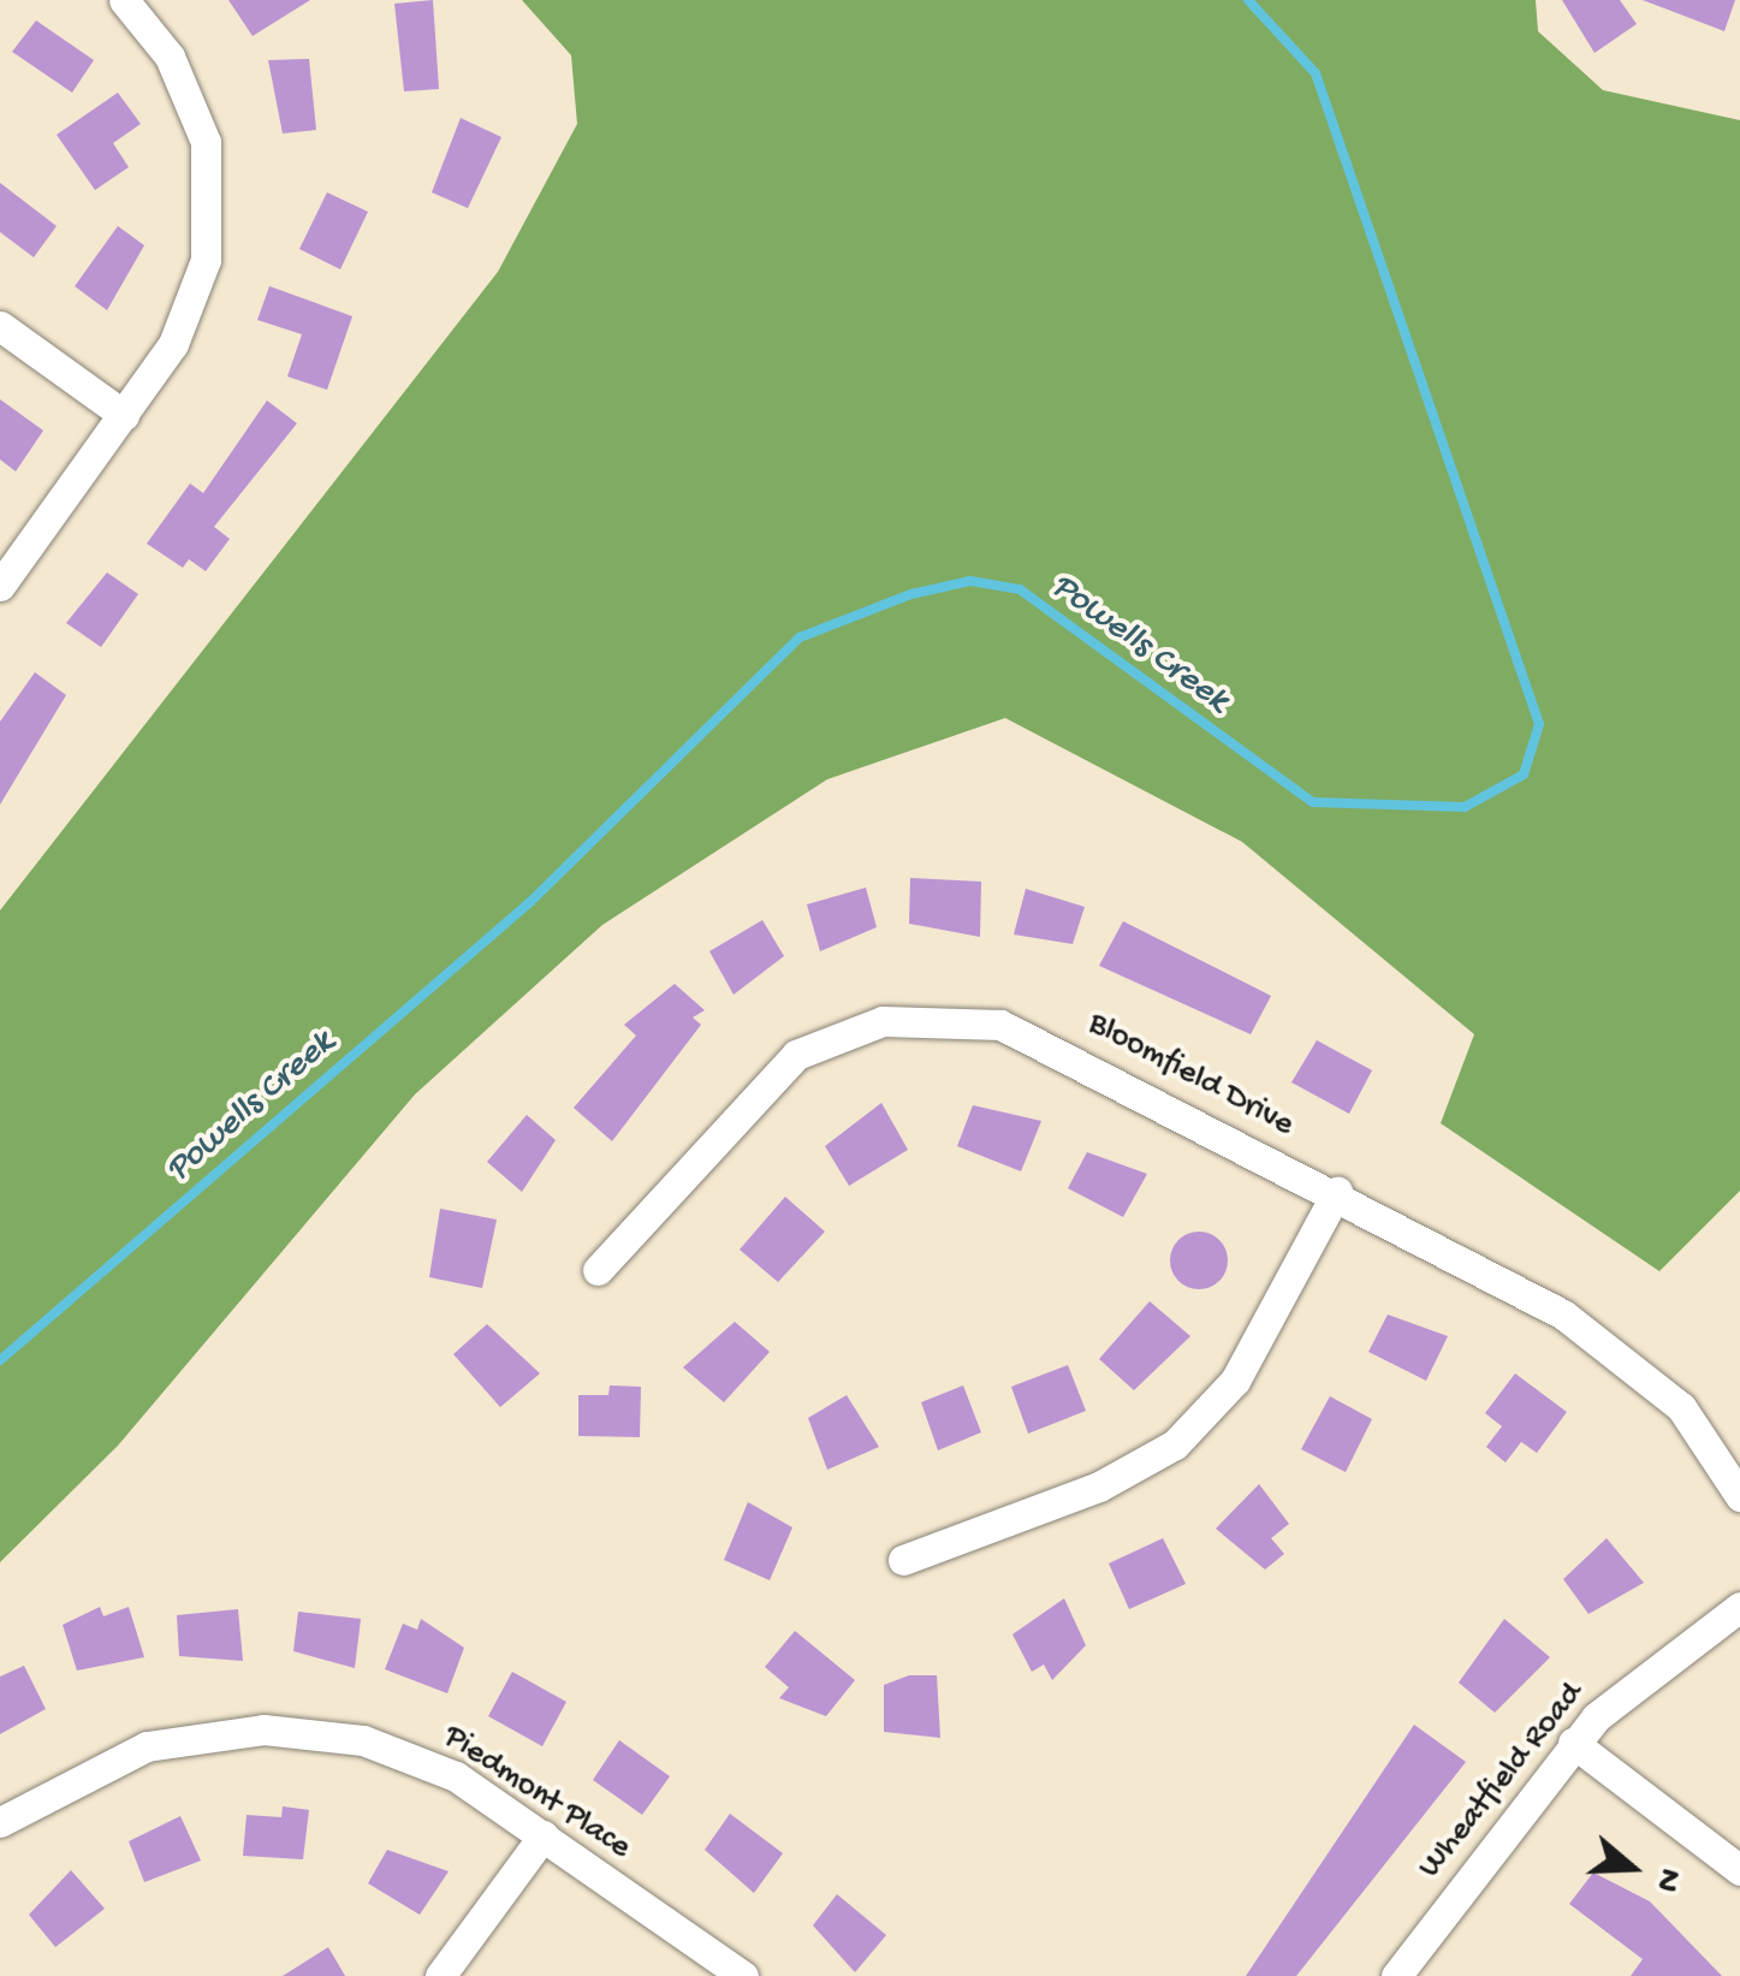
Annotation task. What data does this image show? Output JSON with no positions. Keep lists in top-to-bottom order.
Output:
{
  "streets": {
    "street": ["Bloomfield Drive", "Wheatfield Road", "Piedmont Place"]
  },
  "water": ["Powells Creek"],
  "north": "right"
}
